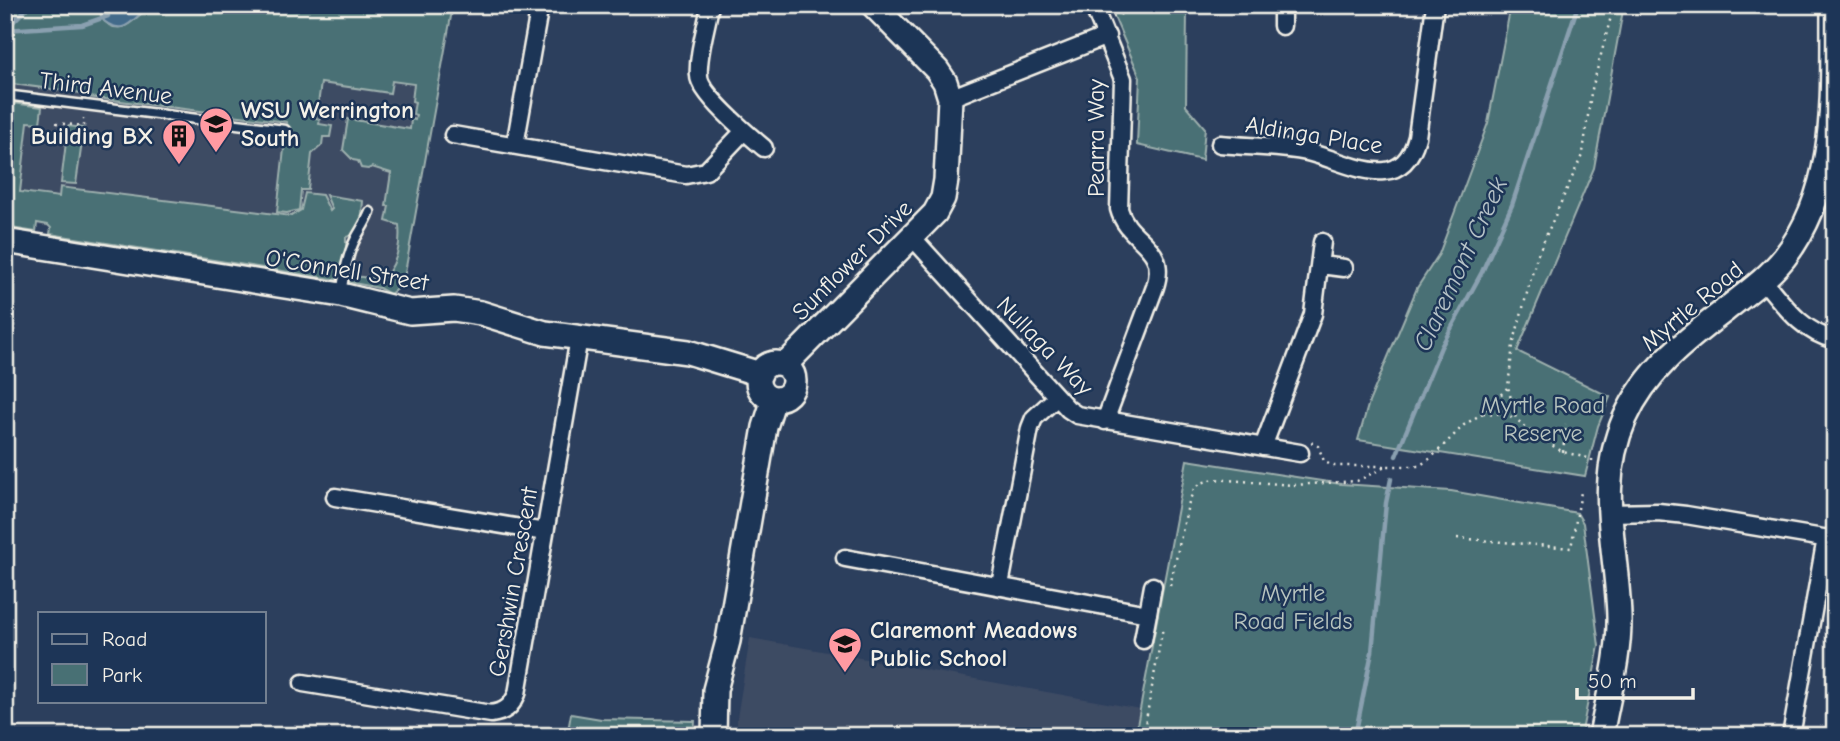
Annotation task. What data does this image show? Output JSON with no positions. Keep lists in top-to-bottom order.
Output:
{
  "streets": {
    "street": [
      "Aldinga Place",
      "Pearra Way",
      "Sunflower Drive",
      "O'Connell Street",
      "Myrtle Road",
      "Nullaga Way",
      "Gershwin Crescent"
    ],
    "lane": ["Third Avenue"]
  },
  "crossings": [
    ["Pearra Way", "Nullaga Way"],
    ["Sunflower Drive", "O'Connell Street"],
    ["Sunflower Drive", "Nullaga Way"],
    ["O'Connell Street", "Gershwin Crescent"]
  ],
  "water": ["Claremont Creek"],
  "parks": ["Myrtle Road Reserve", "Myrtle Road Fields"],
  "places": {
    "school or university": ["WSU Werrington South", "Claremont Meadows Public School"],
    "building": ["Building BX"]
  },
  "legend": ["Road", "Park"],
  "scale_bar": "50 m"
}
